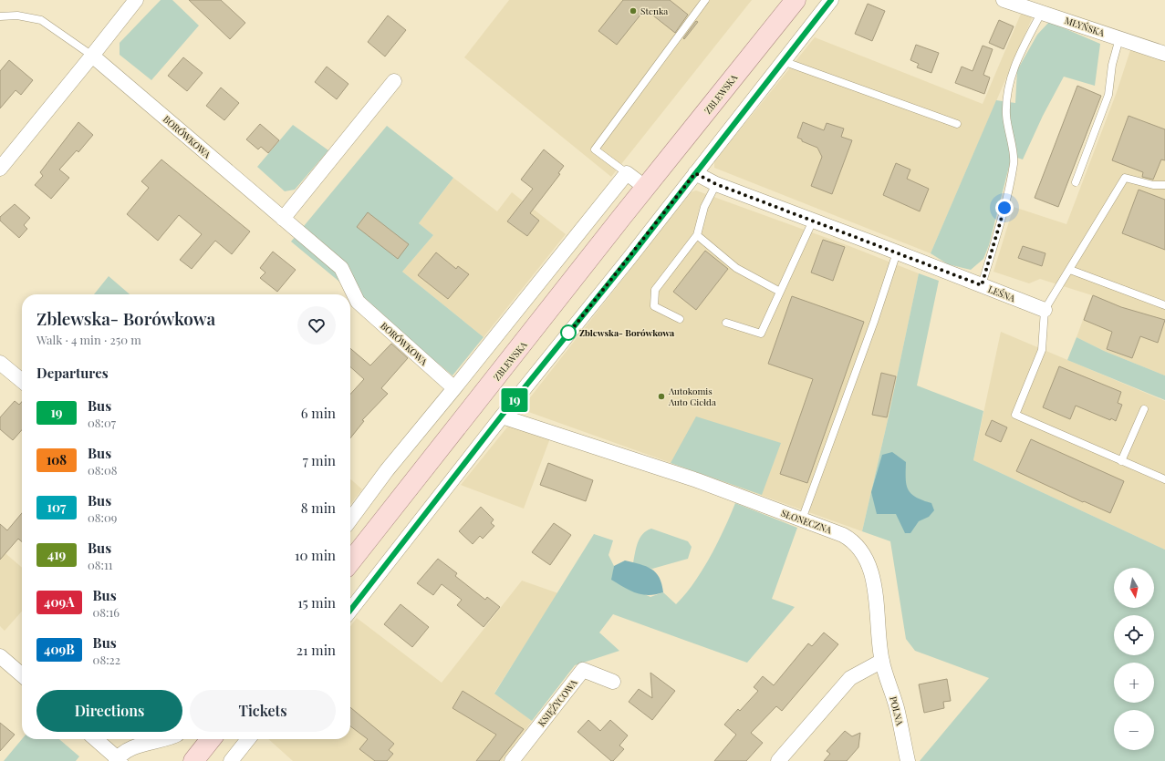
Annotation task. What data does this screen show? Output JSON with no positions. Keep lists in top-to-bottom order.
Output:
{
  "streets": {
    "main road": ["ZBLEWSKA"],
    "street": [
      "MŁYŃSKA",
      "BORÓWKOWA",
      "LEŚNA",
      "SŁONECZNA",
      "KSIĘŻYCOWA",
      "POLNA"
    ]
  },
  "crossings": [
    ["SŁONECZNA", "POLNA"]
  ],
  "places": ["Stenka", "Zblewska- Borówkowa", "Autokomis Auto Giełda"],
  "lines": ["bus line 19"],
  "north": "bottom",
  "page": {
    "on_map": "19",
    "heading": [
      ["Zblewska- Borówkowa", "Walk · 4 min · 250 m"],
      "Departures"
    ],
    "list": [
      {
        "mark": "19",
        "name": "Bus",
        "note": "08:07",
        "value": "6 min"
      },
      {
        "mark": "108",
        "name": "Bus",
        "note": "08:08",
        "value": "7 min"
      },
      {
        "mark": "107",
        "name": "Bus",
        "note": "08:09",
        "value": "8 min"
      },
      {
        "mark": "419",
        "name": "Bus",
        "note": "08:11",
        "value": "10 min"
      },
      {
        "mark": "409A",
        "name": "Bus",
        "note": "08:16",
        "value": "15 min"
      },
      {
        "mark": "409B",
        "name": "Bus",
        "note": "08:22",
        "value": "21 min"
      }
    ],
    "map_buttons": ["+", "−"],
    "buttons": ["Directions", "Tickets"]
  }
}
